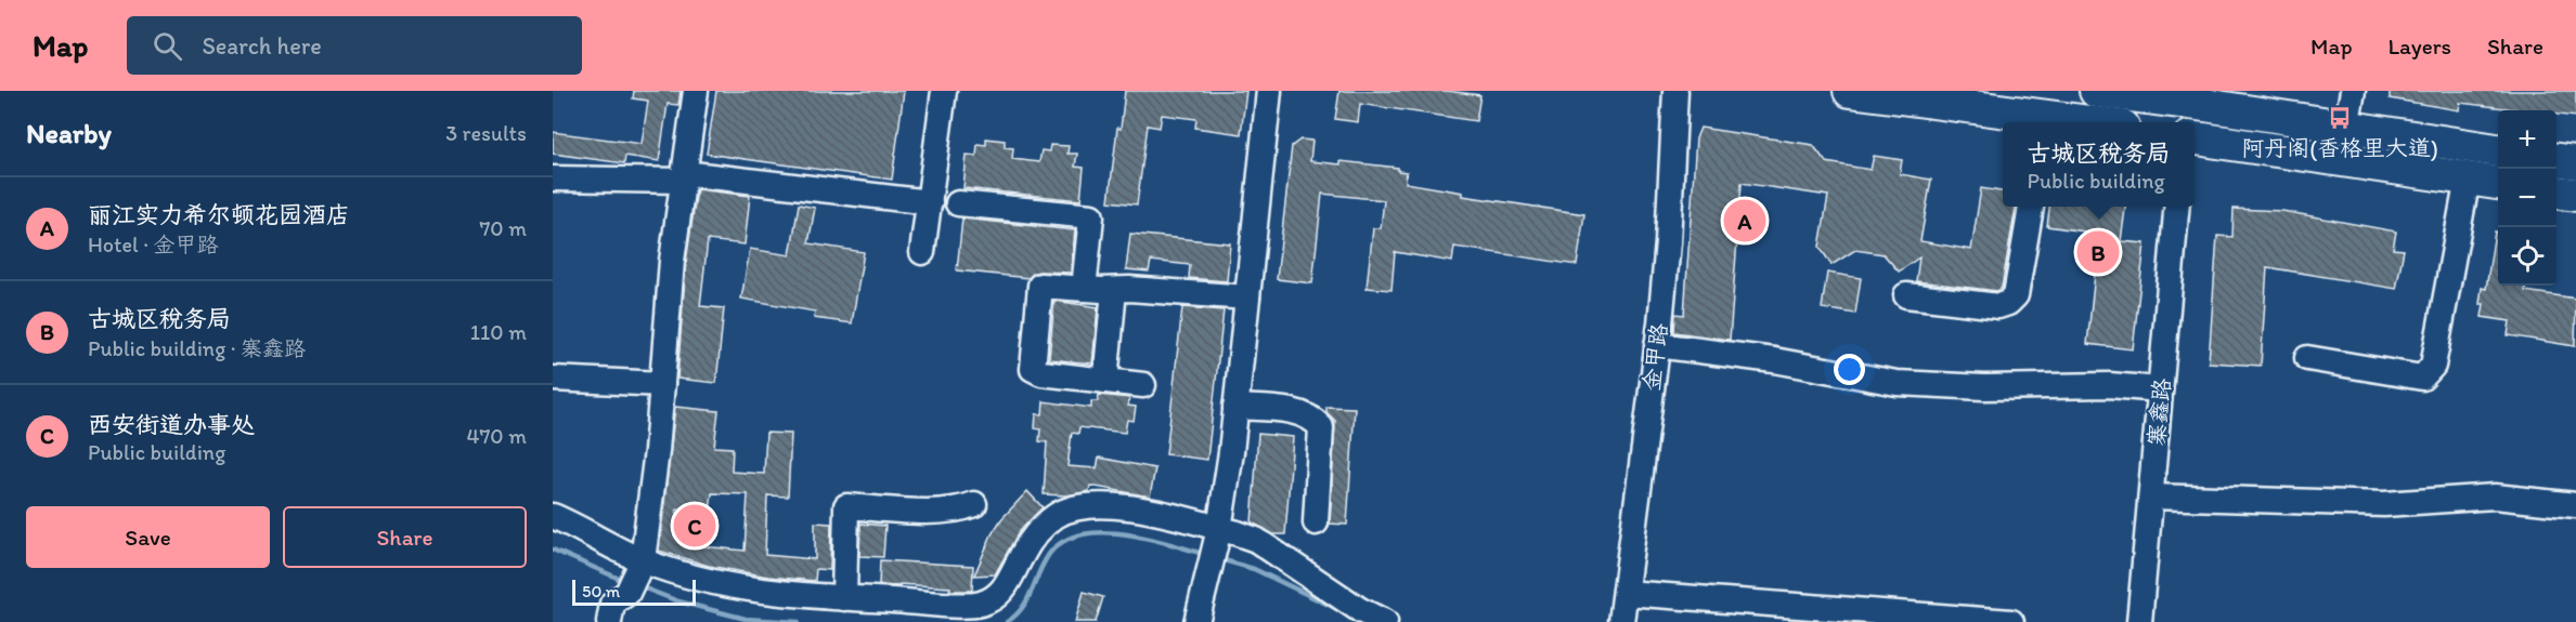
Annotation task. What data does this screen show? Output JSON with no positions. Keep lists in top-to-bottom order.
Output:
{
  "streets": {
    "street": ["金甲路", "寨鑫路"]
  },
  "places": {
    "bus stop": ["阿丹阁(香格里大道)"]
  },
  "scale_bar": "50 m",
  "page": {
    "header": "Map",
    "search": "Search here",
    "nav": ["Map", "Layers", "Share"],
    "heading": ["Nearby", "3 results"],
    "map_buttons": ["+", "−"],
    "popup": ["古城区税务局", "Public building"],
    "list": [
      {
        "mark": "A",
        "name": "丽江实力希尔顿花园酒店",
        "note": "Hotel · 金甲路",
        "value": "70 m"
      },
      {
        "mark": "B",
        "name": "古城区税务局",
        "note": "Public building · 寨鑫路",
        "value": "110 m"
      },
      {
        "mark": "C",
        "name": "西安街道办事处",
        "note": "Public building",
        "value": "470 m"
      }
    ],
    "pins": ["A", "B", "C"],
    "buttons": ["Save", "Share"],
    "scale": "50 m"
  }
}
